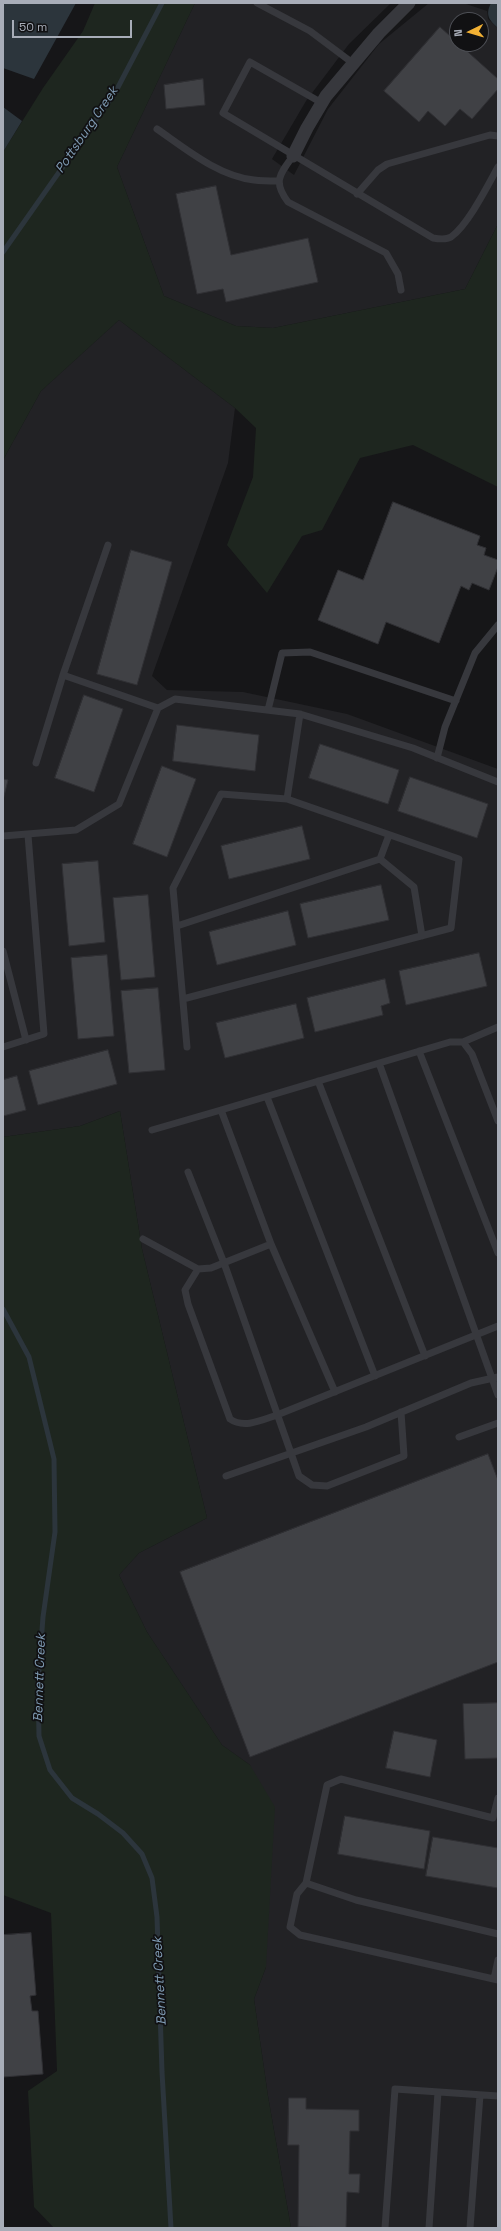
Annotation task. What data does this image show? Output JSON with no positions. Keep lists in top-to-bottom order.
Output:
{
  "water": ["Pottsburg Creek", "Bennett Creek"],
  "scale_bar": "50 m",
  "north": "left"
}
